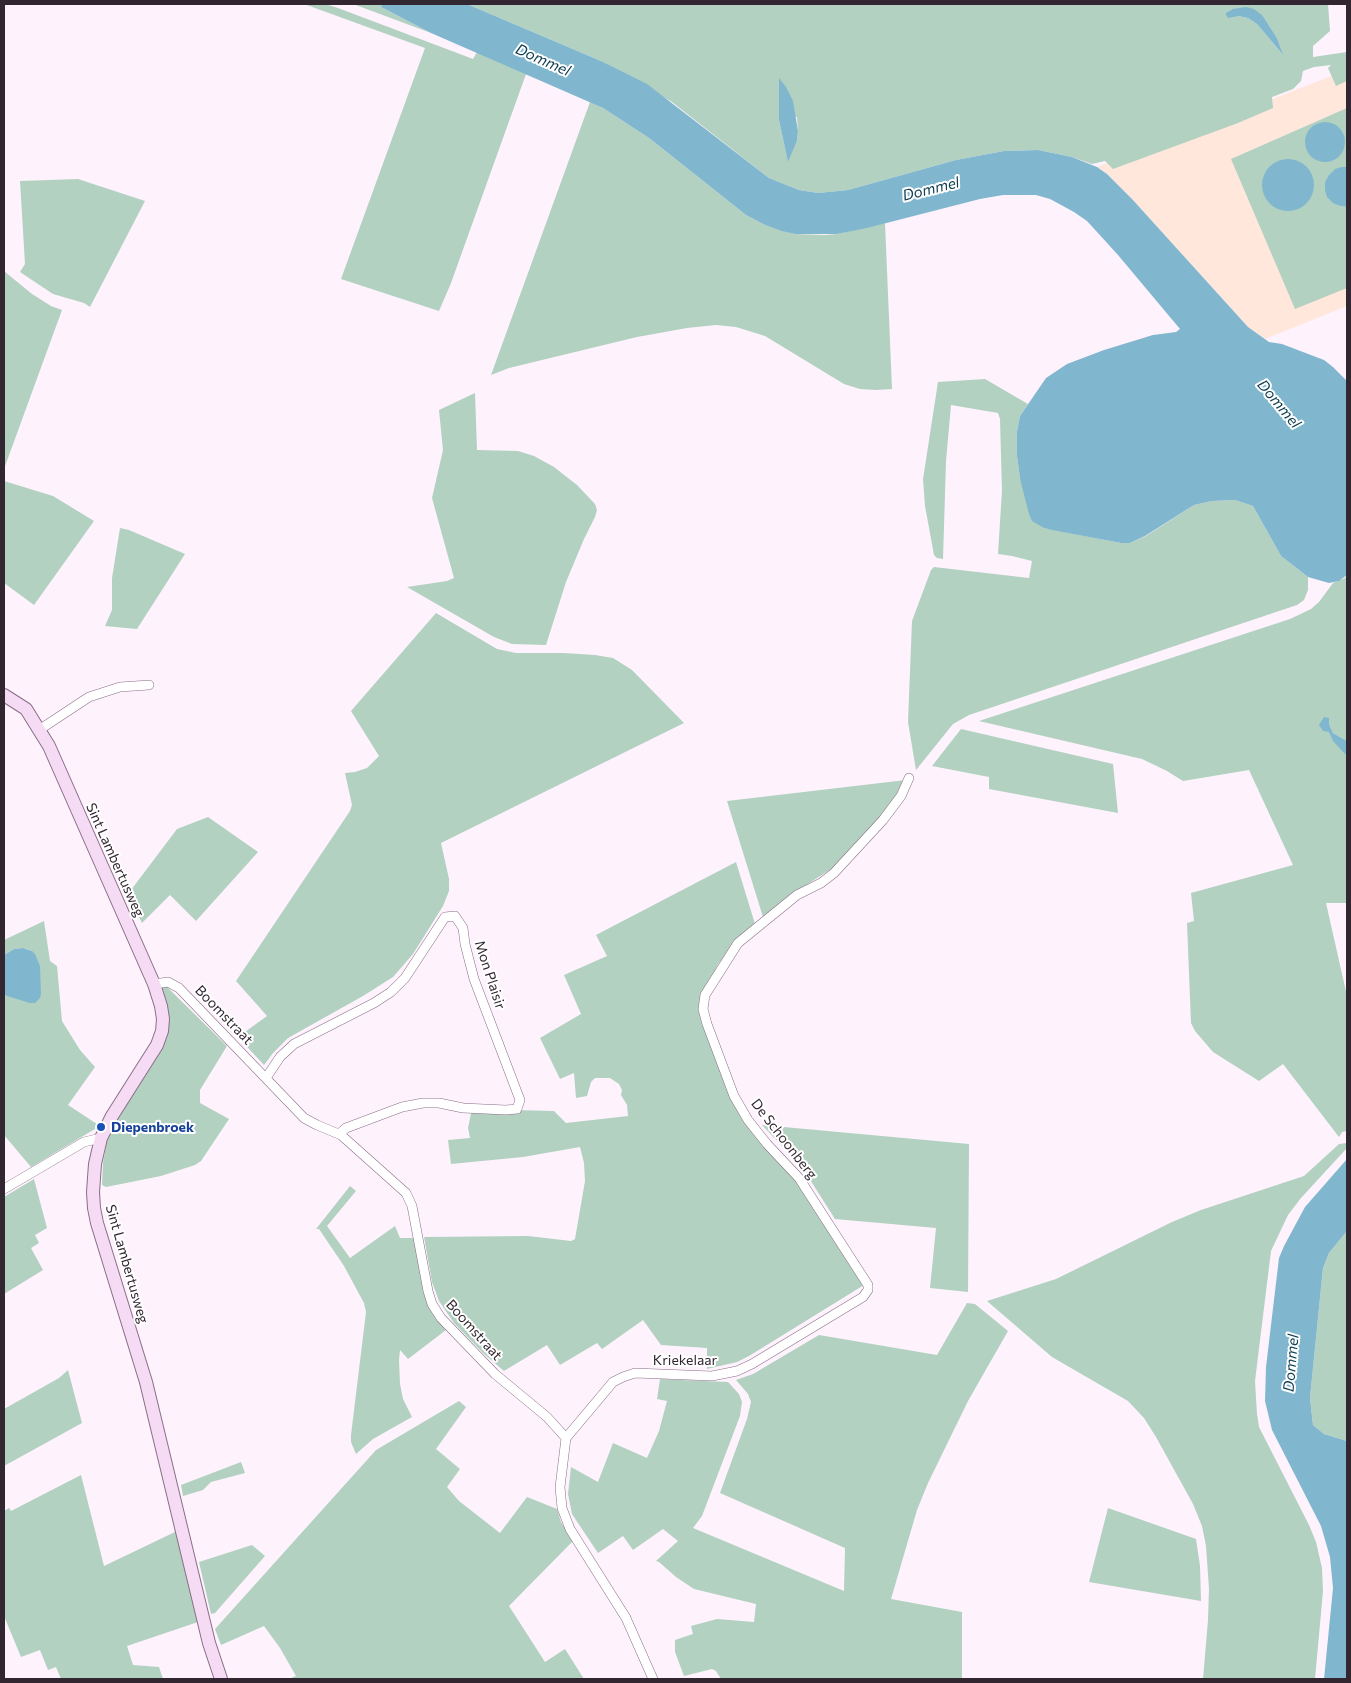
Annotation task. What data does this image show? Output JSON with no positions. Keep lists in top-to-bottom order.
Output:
{
  "streets": {
    "street": [
      "Sint Lambertusweg",
      "Mon Plaisir",
      "Boomstraat",
      "De Schoonberg",
      "Kriekelaar"
    ]
  },
  "crossings": [
    ["Sint Lambertusweg", "Boomstraat"],
    ["Mon Plaisir", "Boomstraat"],
    ["Boomstraat", "Kriekelaar"],
    ["De Schoonberg", "Kriekelaar"]
  ],
  "water": ["Dommel"],
  "places": ["Diepenbroek"]
}
